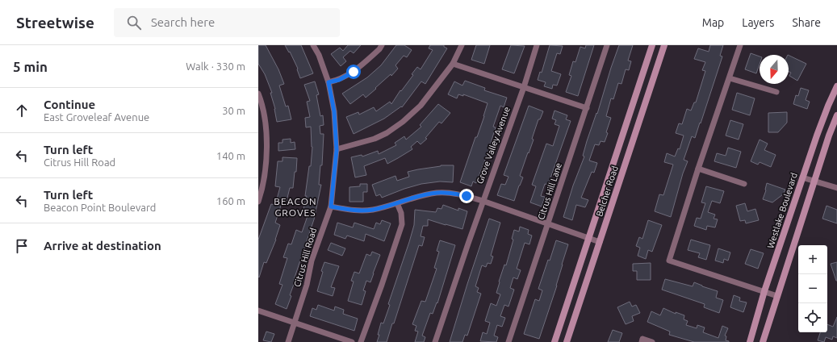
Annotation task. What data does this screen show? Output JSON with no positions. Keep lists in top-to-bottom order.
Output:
{
  "streets": {
    "main road": ["Belcher Road", "Westlake Boulevard"],
    "street": ["Grove Valley Avenue", "Citrus Hill Lane", "Citrus Hill Road"]
  },
  "districts": ["BEACON GROVES"],
  "north": "bottom",
  "page": {
    "header": "Streetwise",
    "search": "Search here",
    "nav": ["Map", "Layers", "Share"],
    "heading": ["5 min", "Walk · 330 m"],
    "list": [
      ["Continue", "East Groveleaf Avenue", "30 m"],
      ["Turn left", "Citrus Hill Road", "140 m"],
      ["Turn left", "Beacon Point Boulevard", "160 m"],
      "Arrive at destination"
    ],
    "map_buttons": ["+", "−"]
  }
}
